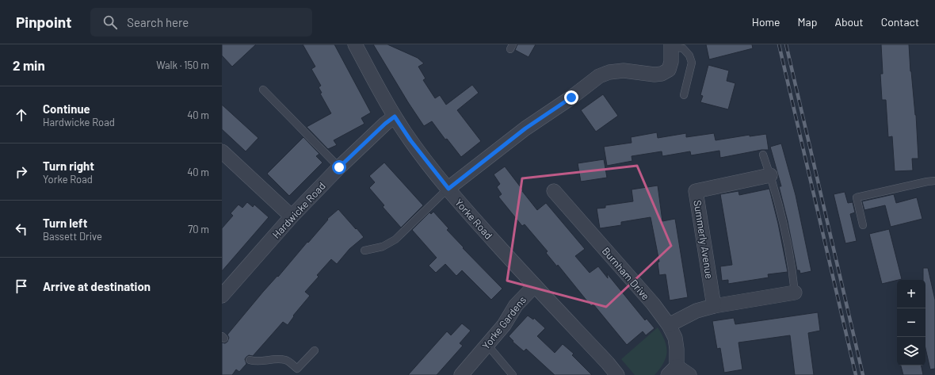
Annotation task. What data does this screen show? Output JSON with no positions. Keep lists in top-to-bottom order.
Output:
{
  "streets": {
    "street": [
      "Hardwicke Road",
      "Yorke Road",
      "Summerly Avenue",
      "Burnham Drive",
      "Yorke Gardens"
    ]
  },
  "crossings": [
    ["Hardwicke Road", "Yorke Road"],
    ["Yorke Road", "Yorke Gardens"]
  ],
  "page": {
    "header": "Pinpoint",
    "search": "Search here",
    "nav": [
      "Home",
      "Map",
      "About",
      "Contact"
    ],
    "heading": ["2 min", "Walk · 150 m"],
    "list": [
      ["Continue", "Hardwicke Road", "40 m"],
      ["Turn right", "Yorke Road", "40 m"],
      ["Turn left", "Bassett Drive", "70 m"],
      "Arrive at destination"
    ],
    "map_buttons": ["+", "−"]
  }
}
